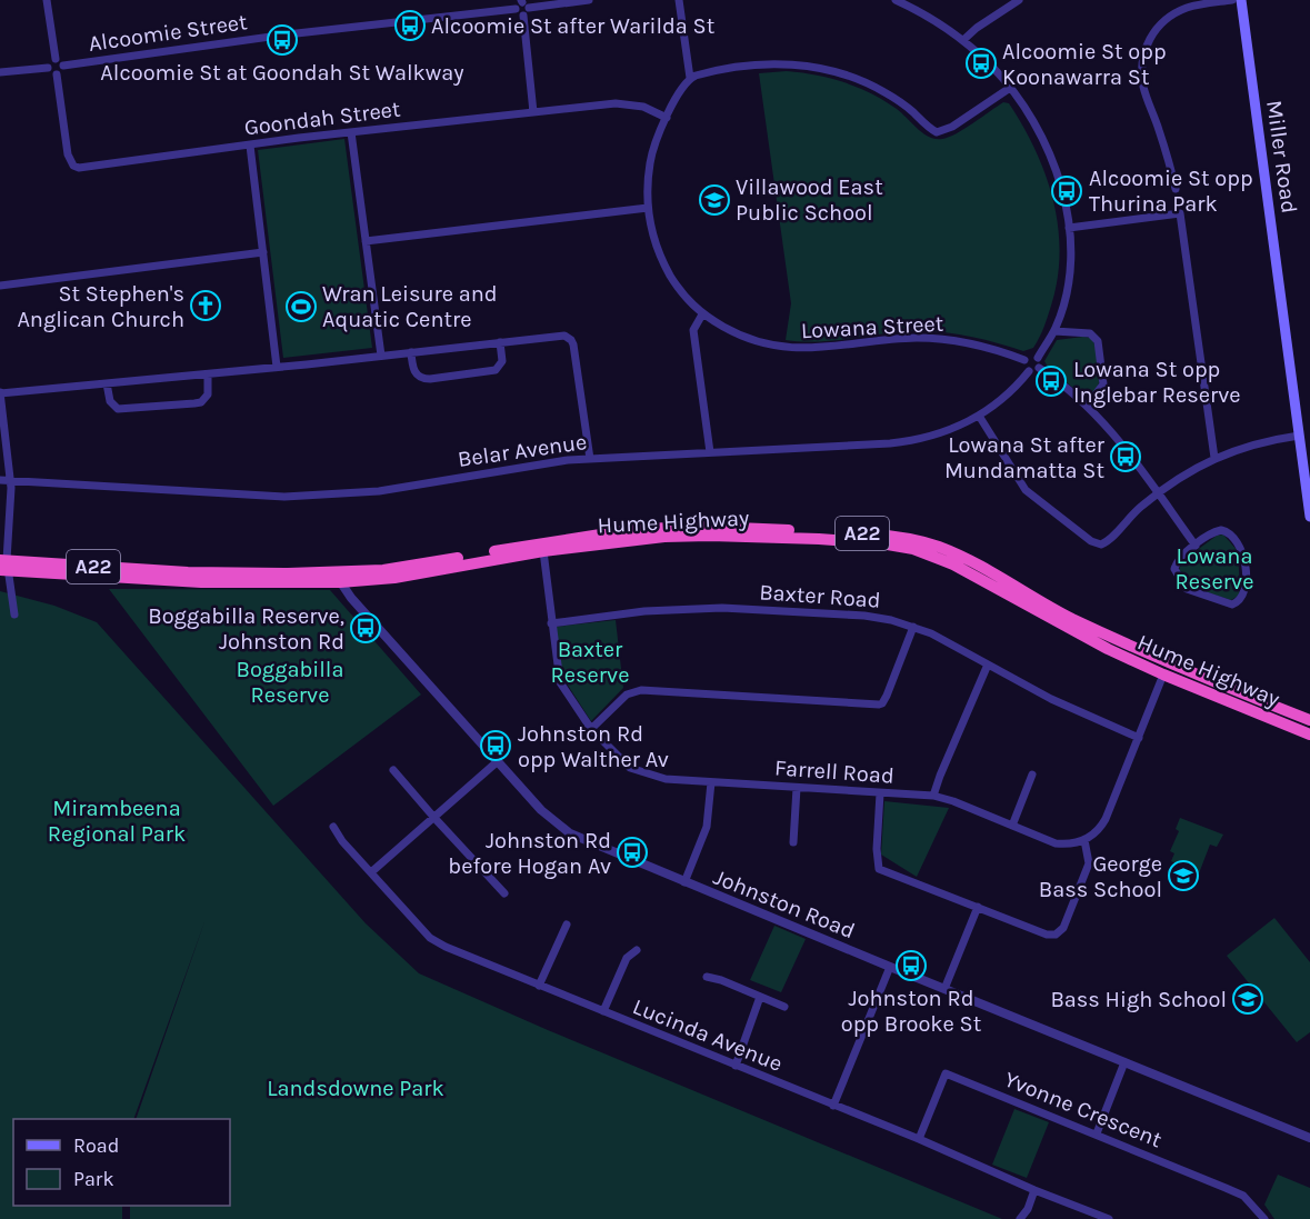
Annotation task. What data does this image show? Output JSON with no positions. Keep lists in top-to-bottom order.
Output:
{
  "streets": {
    "highway": ["Hume Highway", "A22"],
    "main road": ["Miller Road"],
    "street": [
      "Alcoomie Street",
      "Goondah Street",
      "Lowana Street",
      "Belar Avenue",
      "Baxter Road",
      "Farrell Road",
      "Johnston Road",
      "Lucinda Avenue",
      "Yvonne Crescent"
    ]
  },
  "crossings": [
    ["Alcoomie Street", "Goondah Street"],
    ["Goondah Street", "Lowana Street"],
    ["Lowana Street", "Belar Avenue"],
    ["Hume Highway", "Farrell Road"],
    ["Hume Highway", "Johnston Road"],
    ["Baxter Road", "Farrell Road"],
    ["Lucinda Avenue", "Yvonne Crescent"]
  ],
  "parks": [
    "Lowana Reserve",
    "Baxter Reserve",
    "Boggabilla Reserve",
    "Mirambeena Regional Park",
    "Landsdowne Park"
  ],
  "places": {
    "bus stop": [
      "Alcoomie St after Warilda St",
      "Alcoomie St at Goondah St Walkway",
      "Alcoomie St opp Koonawarra St",
      "Alcoomie St opp Thurina Park",
      "Lowana St opp Inglebar Reserve",
      "Lowana St after Mundamatta St",
      "Boggabilla Reserve, Johnston Rd",
      "Johnston Rd opp Walther Av",
      "Johnston Rd before Hogan Av",
      "Johnston Rd opp Brooke St"
    ],
    "school or university": ["Villawood East Public School", "George Bass School", "Bass High School"],
    "church": ["St Stephen's Anglican Church"],
    "sports": ["Wran Leisure and Aquatic Centre"]
  },
  "legend": ["Road", "Park"]
}
